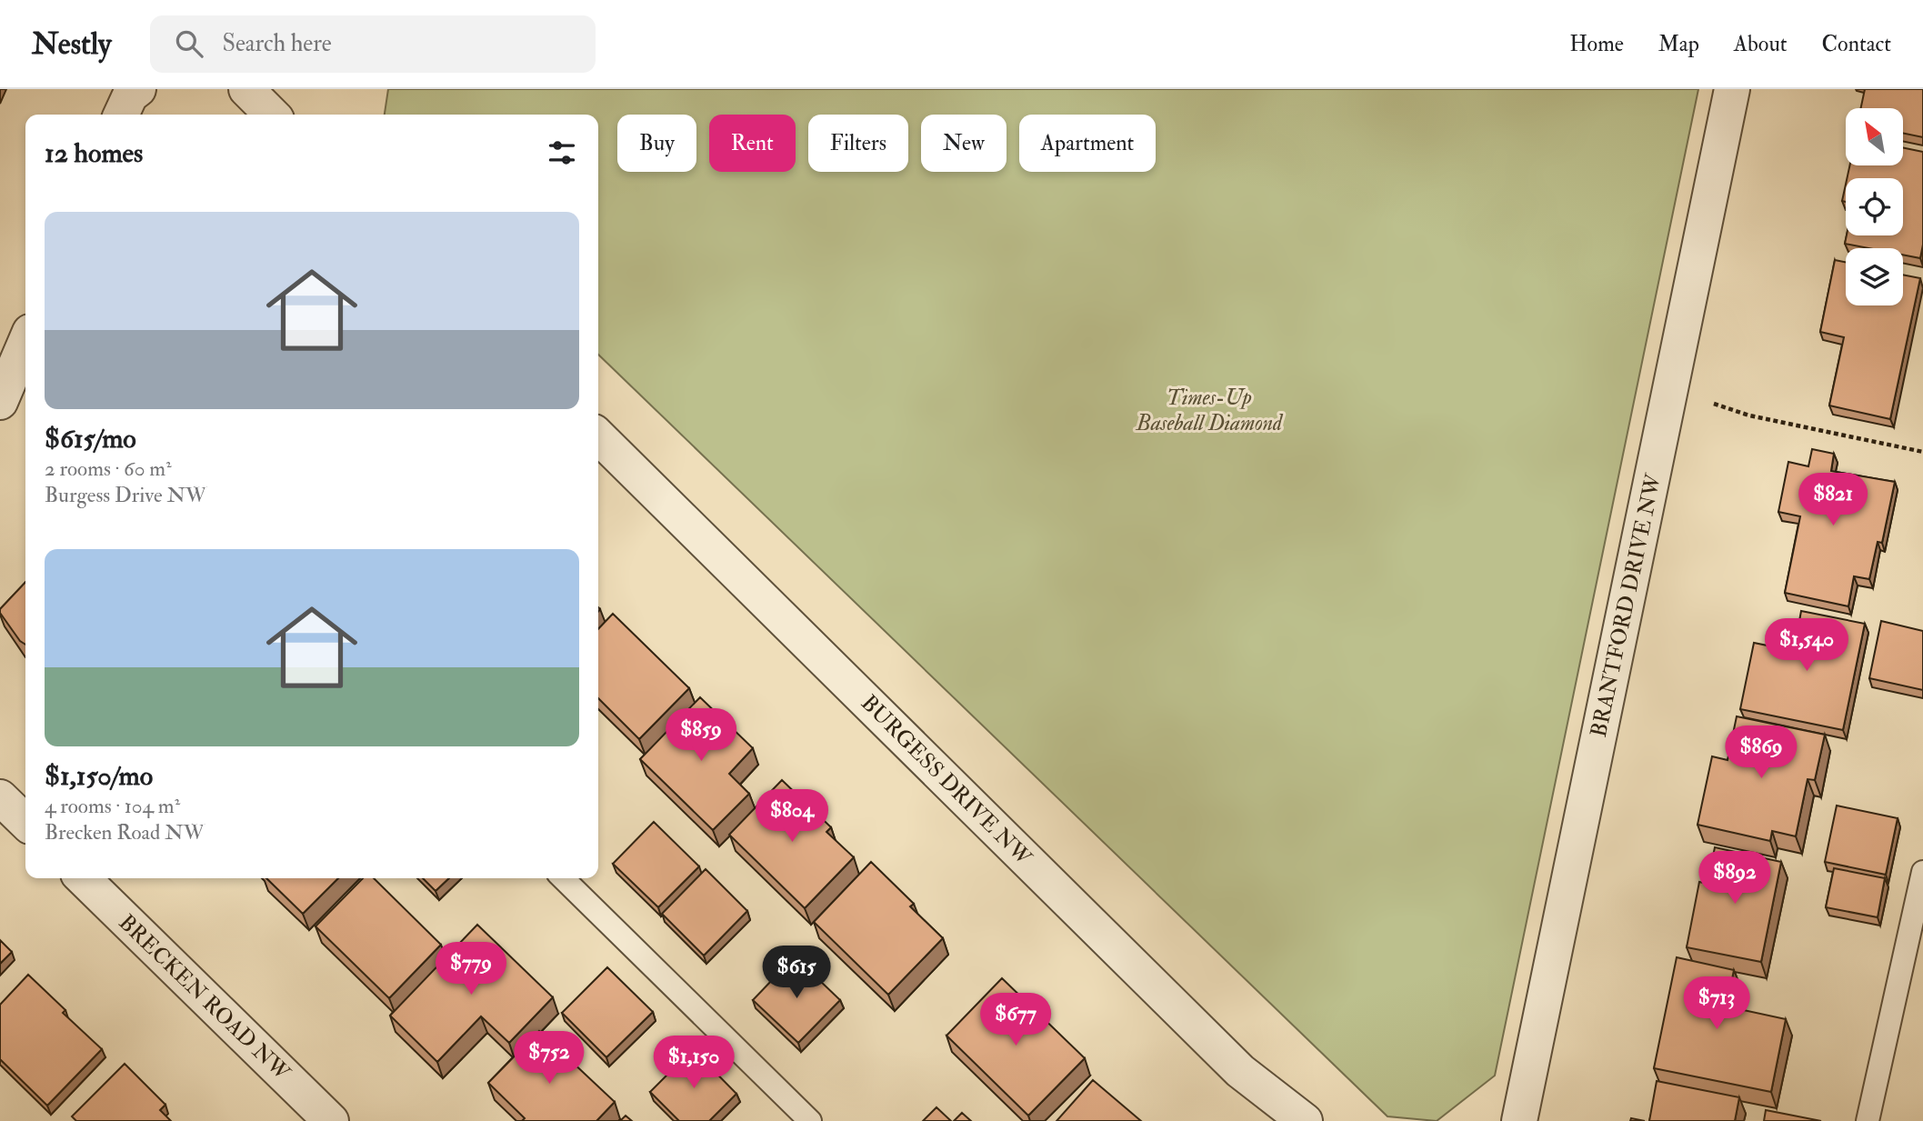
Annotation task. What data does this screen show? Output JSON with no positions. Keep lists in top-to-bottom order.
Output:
{
  "streets": {
    "street": ["BRANTFORD DRIVE NW", "BURGESS DRIVE NW", "BRECKEN ROAD NW"]
  },
  "parks": ["Times-Up Baseball Diamond"],
  "north": "top left",
  "page": {
    "header": "Nestly",
    "search": "Search here",
    "nav": [
      "Home",
      "Map",
      "About",
      "Contact"
    ],
    "chip": [
      "Buy",
      "Rent",
      "Filters",
      "New",
      "Apartment"
    ],
    "heading": "12 homes",
    "list": [
      {
        "name": "$615/mo",
        "note": "2 rooms · 60 m² · Burgess Drive NW"
      },
      {
        "name": "$1,150/mo",
        "note": "4 rooms · 104 m² · Brecken Road NW"
      }
    ],
    "price": [
      "$821",
      "$1,540",
      "$859",
      "$869",
      "$804",
      "$892",
      "$779",
      "$615",
      "$713",
      "$677",
      "$752",
      "$1,150"
    ]
  }
}
